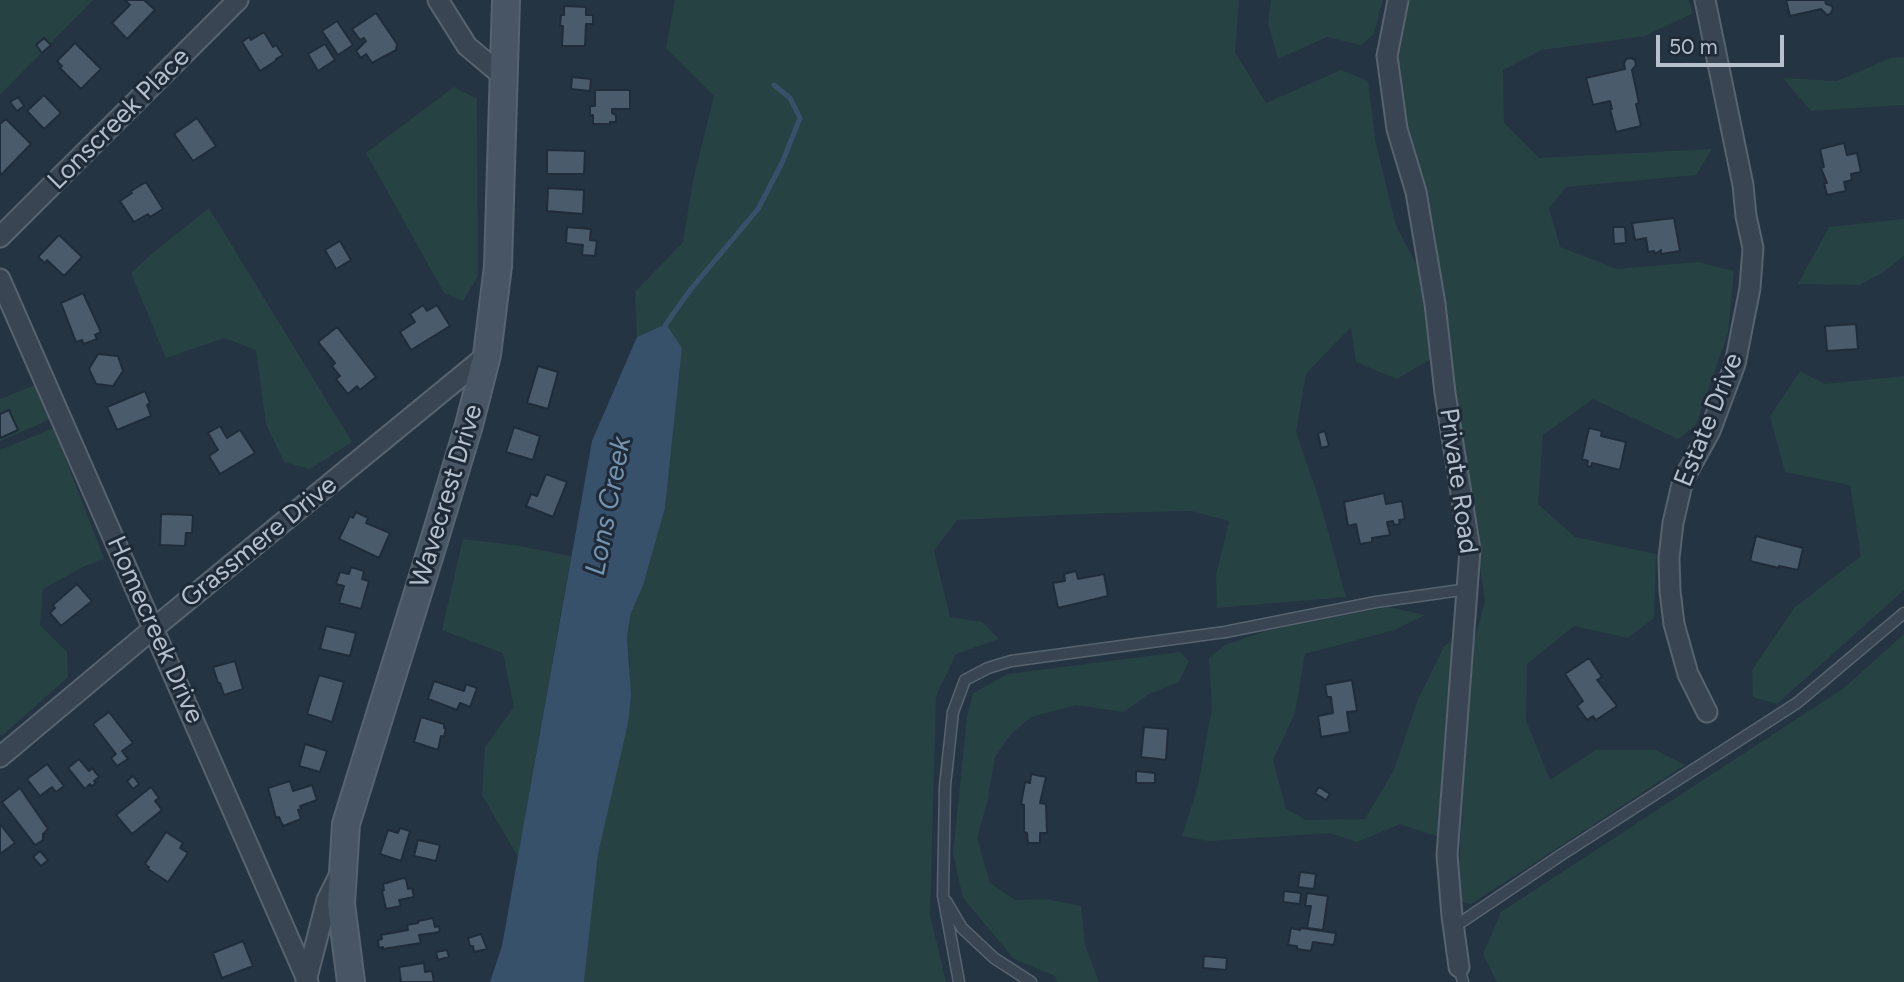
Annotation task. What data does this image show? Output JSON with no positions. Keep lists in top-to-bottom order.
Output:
{
  "streets": {
    "street": [
      "Lonscreek Place",
      "Estate Drive",
      "Private Road",
      "Wavecrest Drive",
      "Grassmere Drive",
      "Homecreek Drive"
    ]
  },
  "crossings": [
    ["Wavecrest Drive", "Grassmere Drive"],
    ["Grassmere Drive", "Homecreek Drive"]
  ],
  "water": ["Lons Creek"],
  "scale_bar": "50 m"
}
